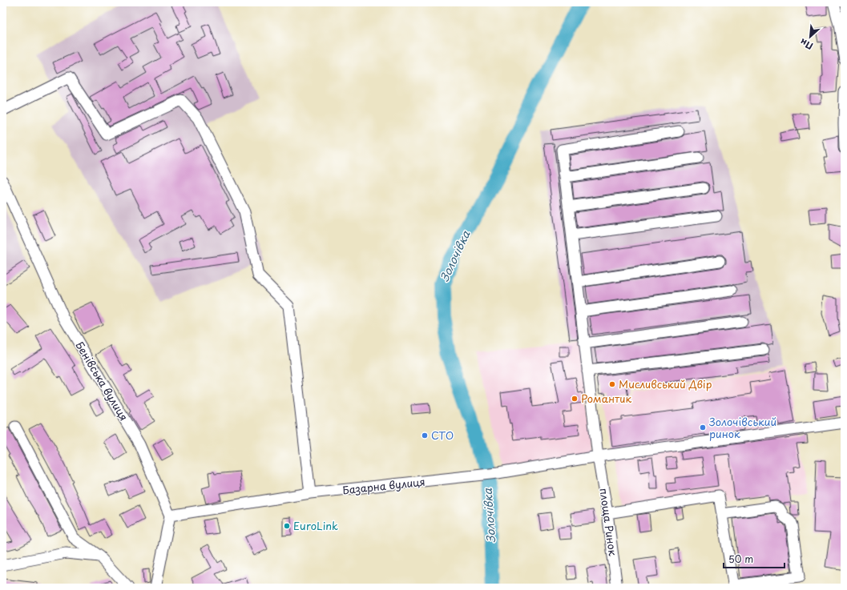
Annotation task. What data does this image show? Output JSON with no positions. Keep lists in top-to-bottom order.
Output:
{
  "streets": {
    "street": ["Бенівська вулиця", "Базарна вулиця", "площа Ринок"]
  },
  "crossings": [
    ["Бенівська вулиця", "Базарна вулиця"],
    ["Базарна вулиця", "площа Ринок"]
  ],
  "water": ["Золочівка"],
  "places": [
    "Мисливський Двір",
    "Романтик",
    "Золочівський ринок",
    "СТО",
    "EuroLink"
  ],
  "scale_bar": "50 m",
  "north": "bottom left"
}
